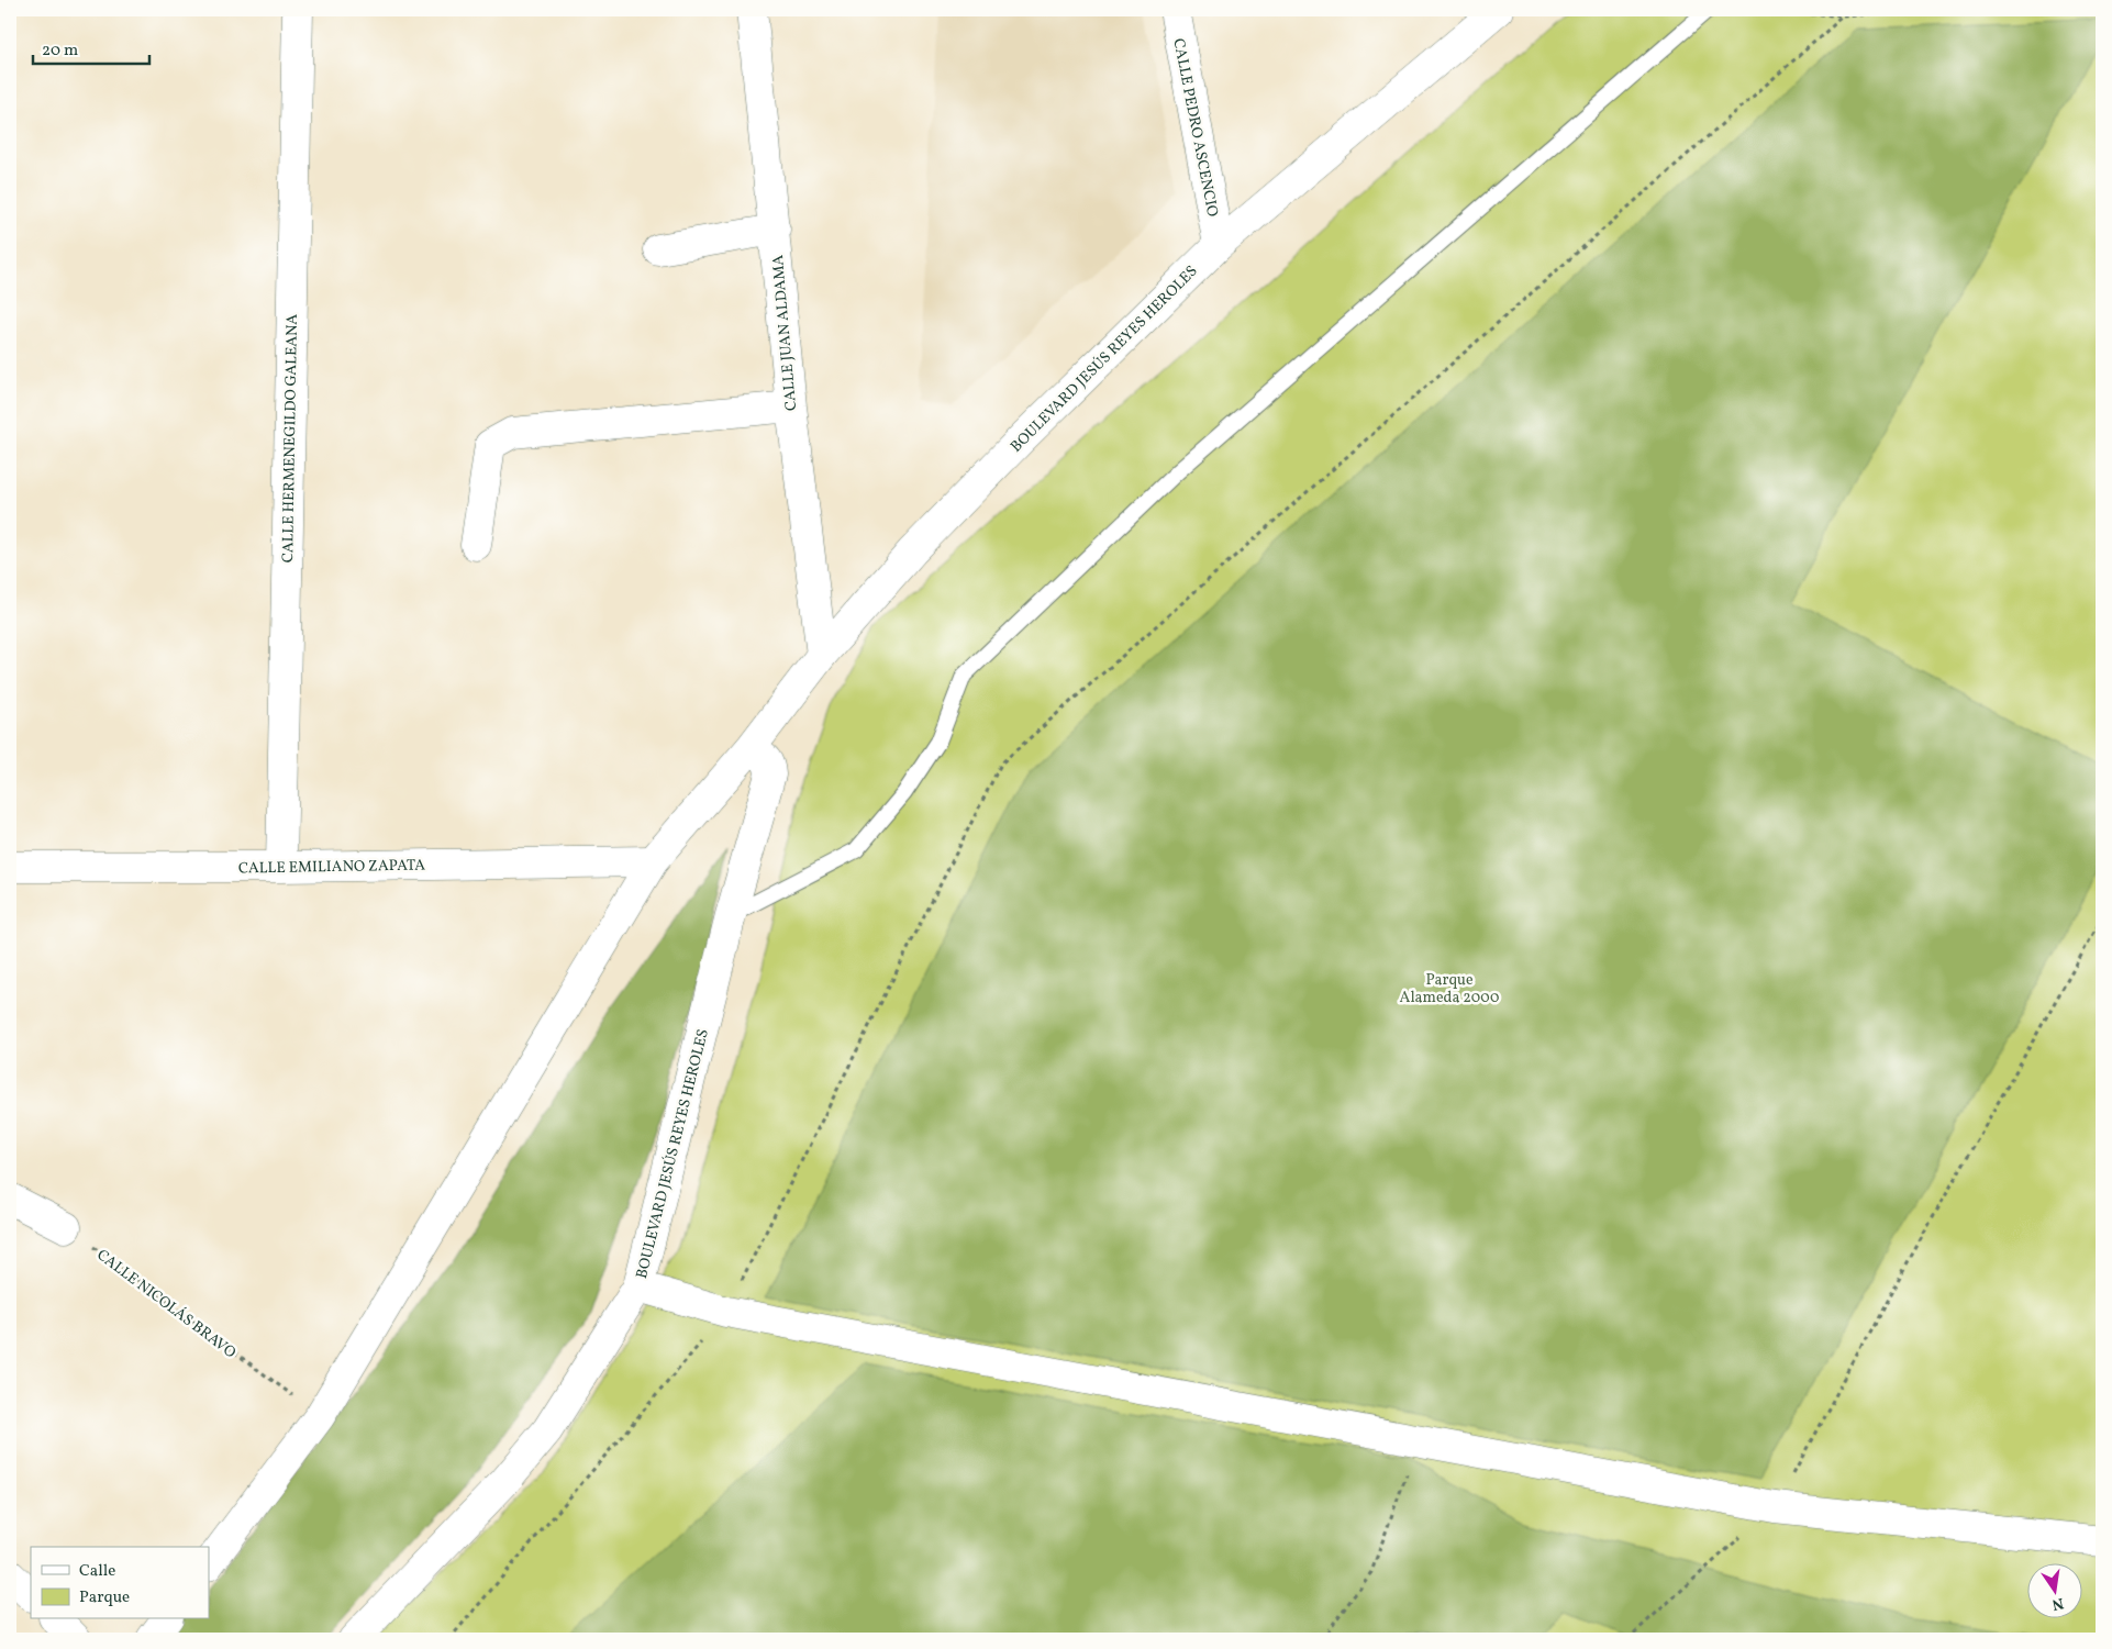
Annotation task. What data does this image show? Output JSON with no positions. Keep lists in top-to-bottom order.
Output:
{
  "streets": {
    "street": [
      "CALLE PEDRO ASCENCIO",
      "CALLE JUAN ALDAMA",
      "BOULEVARD JESÚS REYES HEROLES",
      "CALLE HERMENEGILDO GALEANA",
      "CALLE EMILIANO ZAPATA"
    ],
    "path": ["CALLE NICOLÁS BRAVO"]
  },
  "crossings": [
    ["CALLE PEDRO ASCENCIO", "BOULEVARD JESÚS REYES HEROLES"],
    ["CALLE JUAN ALDAMA", "BOULEVARD JESÚS REYES HEROLES"],
    ["BOULEVARD JESÚS REYES HEROLES", "CALLE EMILIANO ZAPATA"],
    ["BOULEVARD JESÚS REYES HEROLES", "CALLE NICOLÁS BRAVO"],
    ["CALLE HERMENEGILDO GALEANA", "CALLE EMILIANO ZAPATA"]
  ],
  "parks": ["Parque Alameda 2000"],
  "legend": ["Calle", "Parque"],
  "scale_bar": "20 m",
  "north": "bottom"
}
